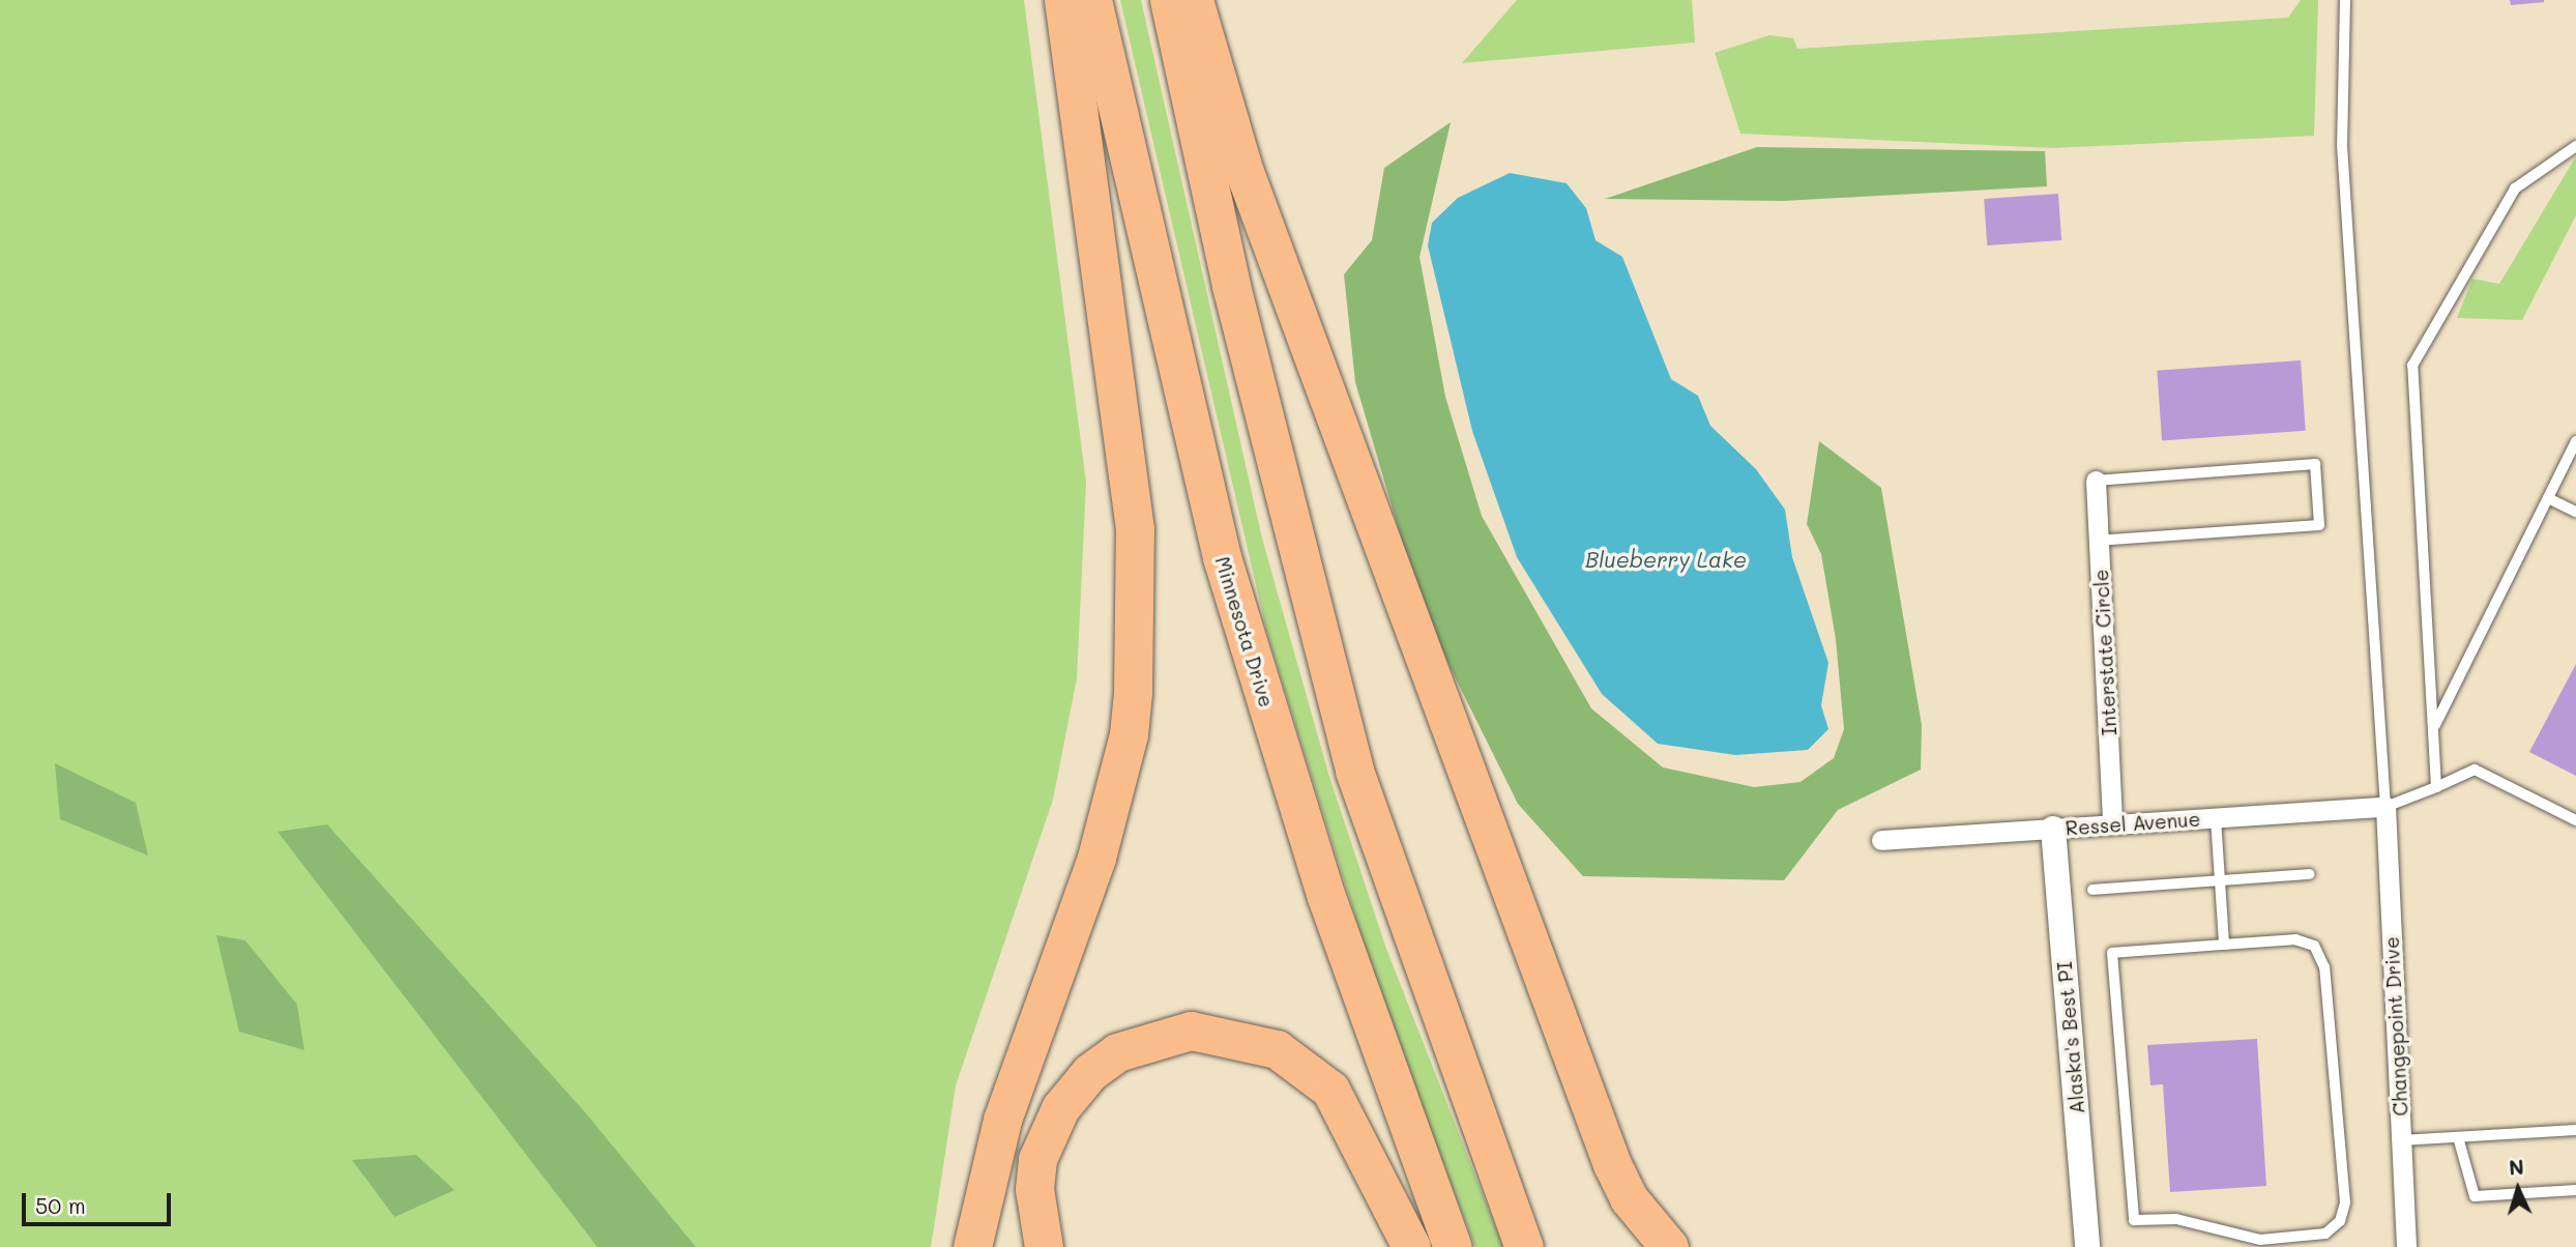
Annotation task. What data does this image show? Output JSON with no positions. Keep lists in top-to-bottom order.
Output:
{
  "streets": {
    "highway": ["Minnesota Drive"],
    "street": [
      "Interstate Circle",
      "Ressel Avenue",
      "Changepoint Drive",
      "Alaska's Best PI"
    ]
  },
  "crossings": [
    ["Interstate Circle", "Ressel Avenue"],
    ["Ressel Avenue", "Changepoint Drive"],
    ["Ressel Avenue", "Alaska's Best PI"]
  ],
  "water": ["Blueberry Lake"],
  "scale_bar": "50 m",
  "north": "top"
}
